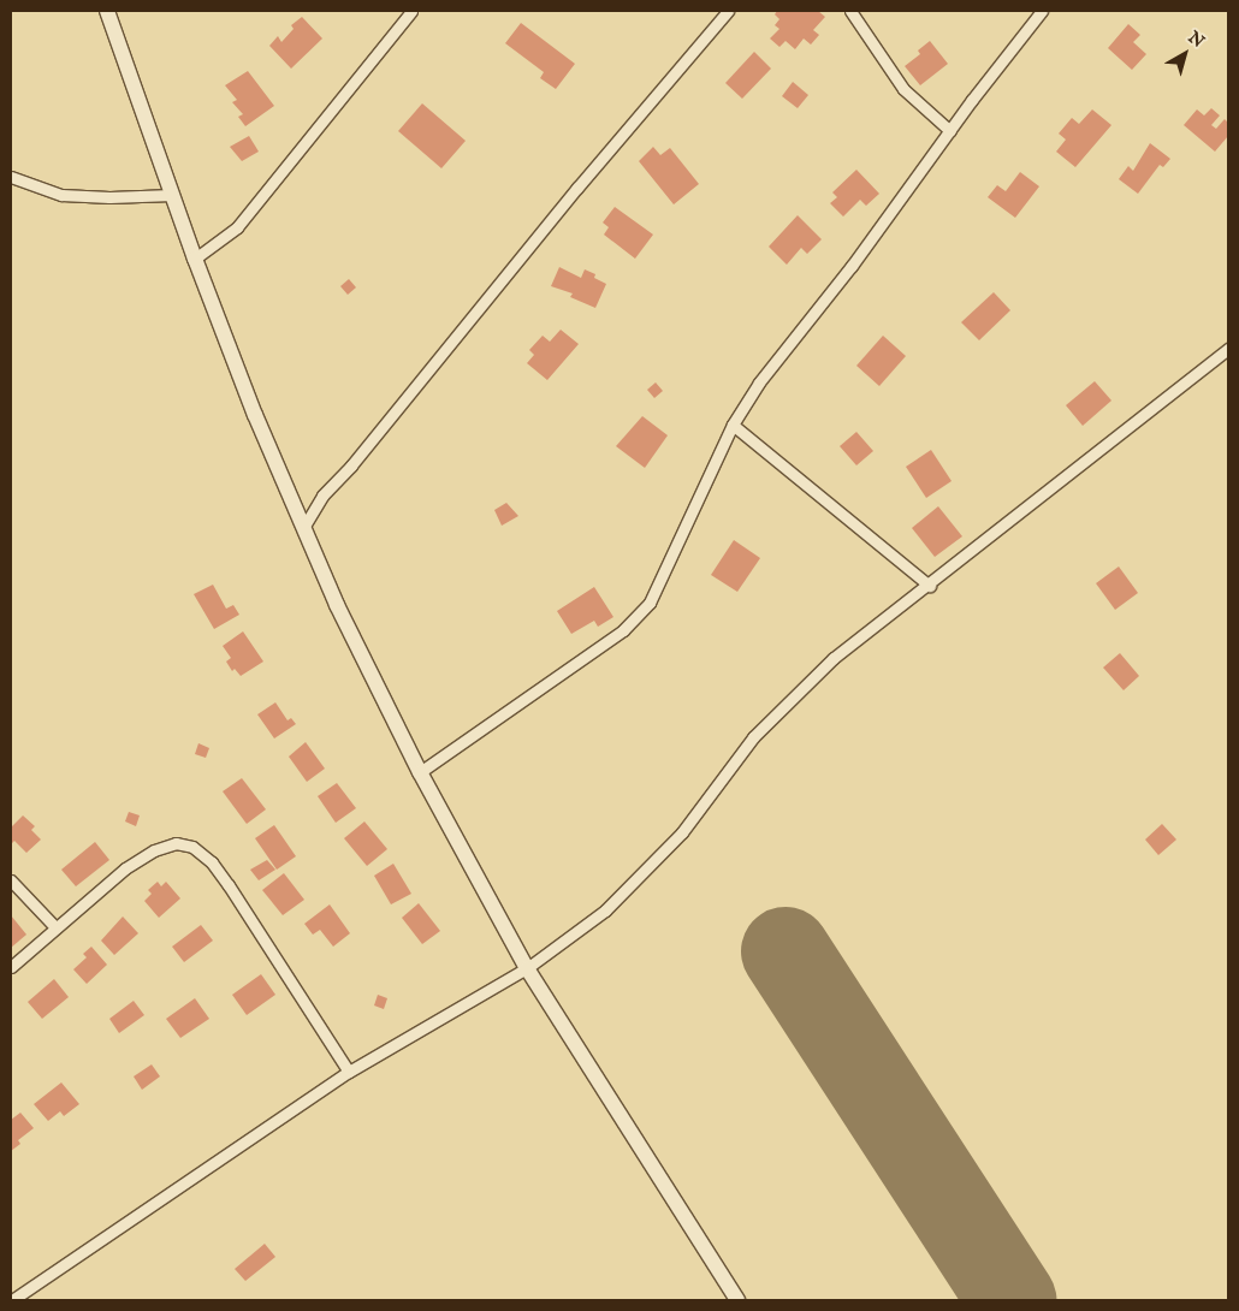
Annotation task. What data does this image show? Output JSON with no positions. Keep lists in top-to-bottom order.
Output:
{
  "north": "top right"
}
